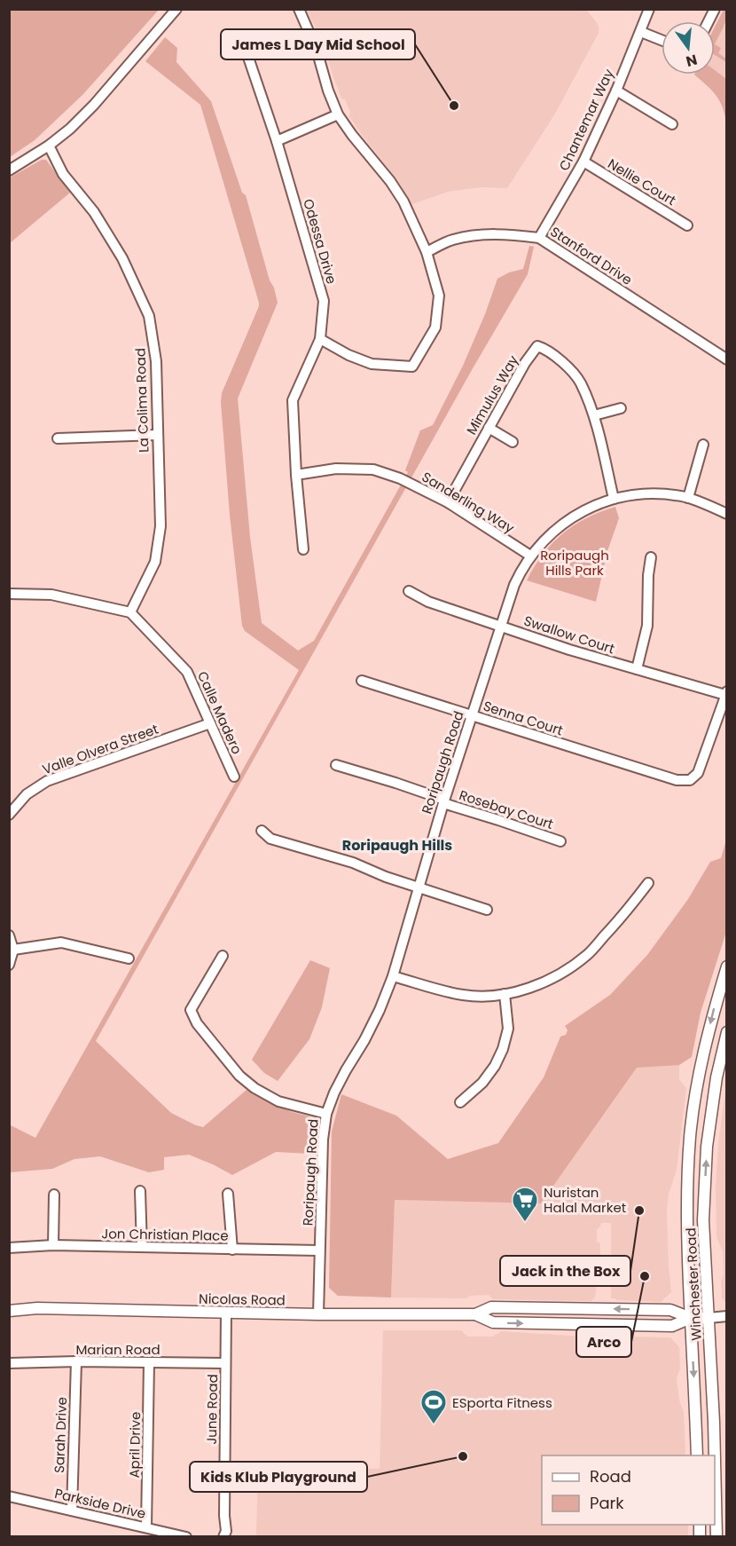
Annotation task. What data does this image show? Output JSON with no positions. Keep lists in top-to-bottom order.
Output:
{
  "streets": {
    "main road": ["Winchester Road", "Nicolas Road"],
    "street": [
      "Chantemar Way",
      "Nellie Court",
      "Odessa Drive",
      "Stanford Drive",
      "Mimulus Way",
      "La Colima Road",
      "Sanderling Way",
      "Swallow Court",
      "Calle Madero",
      "Senna Court",
      "Valle Olvera Street",
      "Roripaugh Road",
      "Rosebay Court",
      "Jon Christian Place",
      "Marian Road",
      "June Road",
      "Sarah Drive",
      "April Drive",
      "Parkside Drive"
    ]
  },
  "crossings": [
    ["Chantemar Way", "Nellie Court"],
    ["Chantemar Way", "Stanford Drive"],
    ["Odessa Drive", "Sanderling Way"],
    ["Mimulus Way", "Sanderling Way"],
    ["Mimulus Way", "Roripaugh Road"],
    ["La Colima Road", "Calle Madero"],
    ["Sanderling Way", "Roripaugh Road"],
    ["Swallow Court", "Senna Court"],
    ["Swallow Court", "Roripaugh Road"],
    ["Calle Madero", "Valle Olvera Street"],
    ["Senna Court", "Roripaugh Road"],
    ["Roripaugh Road", "Rosebay Court"],
    ["Roripaugh Road", "Jon Christian Place"],
    ["Roripaugh Road", "Nicolas Road"],
    ["Winchester Road", "Nicolas Road"],
    ["Nicolas Road", "June Road"],
    ["Marian Road", "June Road"],
    ["Marian Road", "Sarah Drive"],
    ["Marian Road", "April Drive"],
    ["Sarah Drive", "Parkside Drive"],
    ["April Drive", "Parkside Drive"]
  ],
  "districts": ["Roripaugh Hills"],
  "parks": ["Roripaugh Hills Park"],
  "places": {
    "other": [
      "James L Day Mid School",
      "Jack in the Box",
      "Arco",
      "Kids Klub Playground"
    ],
    "supermarket": ["Nuristan Halal Market"],
    "sports": ["ESporta Fitness"]
  },
  "legend": ["Road", "Park"],
  "north": "bottom"
}
